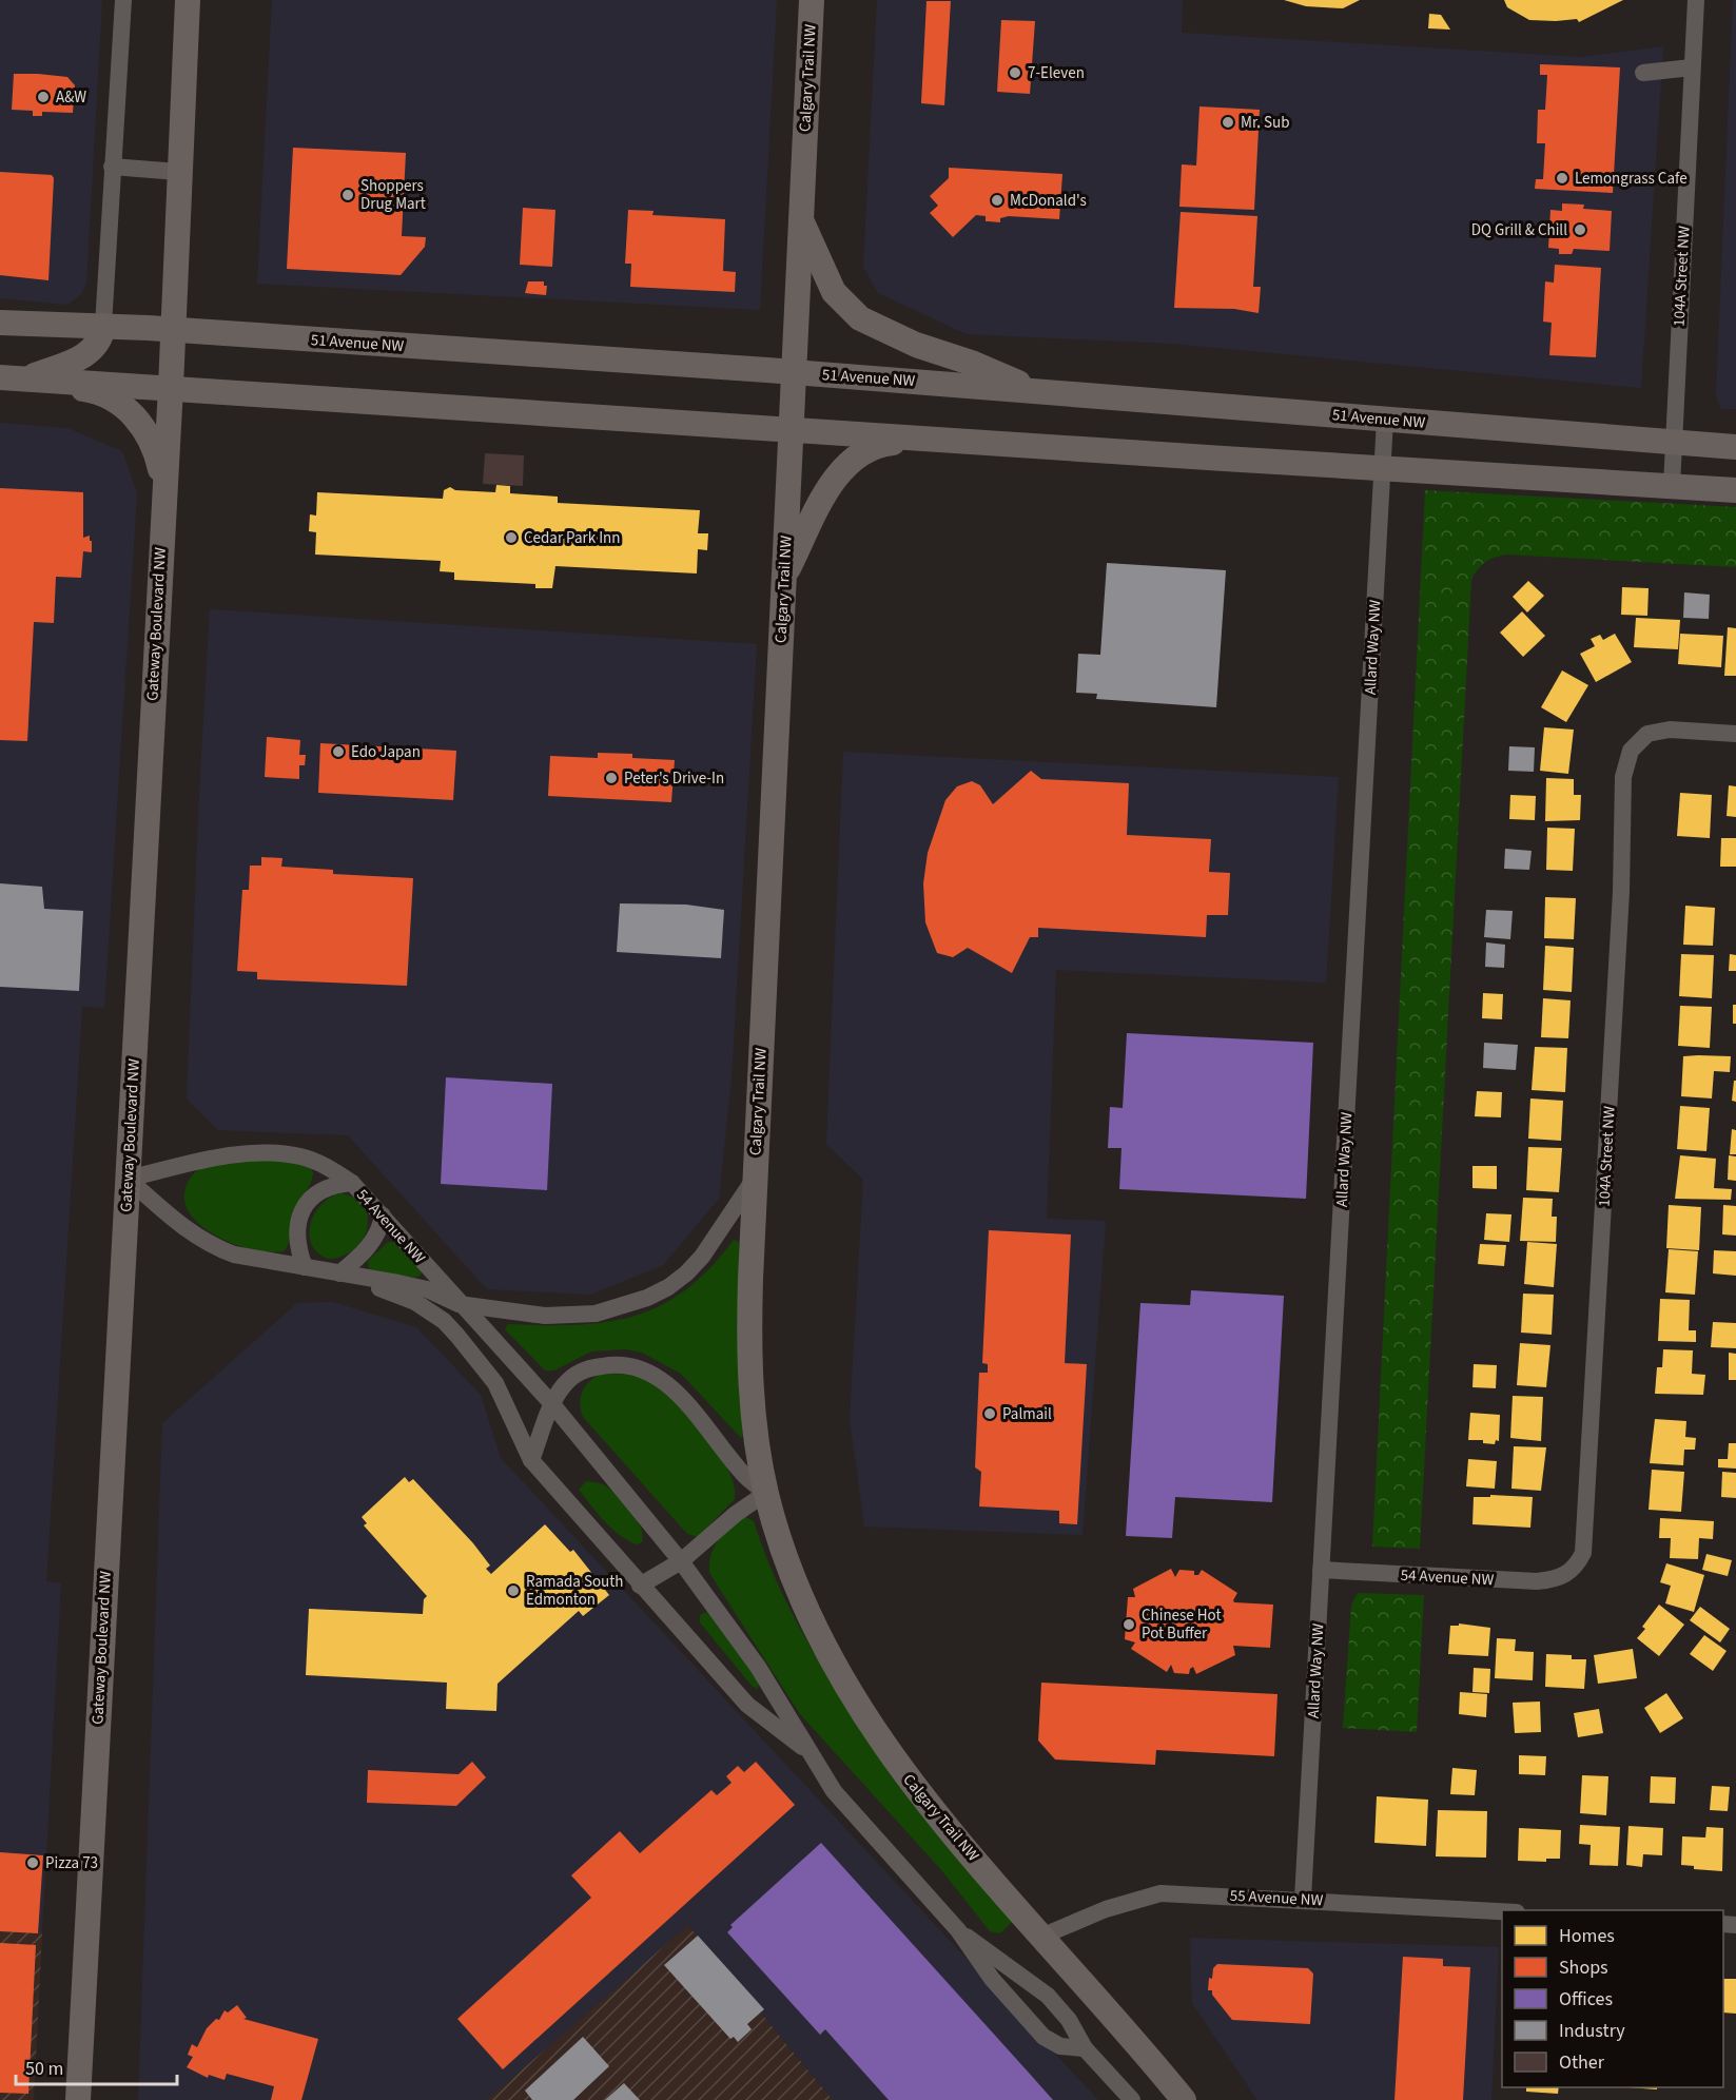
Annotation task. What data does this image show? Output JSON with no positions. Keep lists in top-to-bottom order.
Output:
{
  "streets": {
    "main road": ["Calgary Trail NW", "51 Avenue NW", "Gateway Boulevard NW"],
    "street": [
      "104A Street NW",
      "Allard Way NW",
      "54 Avenue NW",
      "55 Avenue NW"
    ]
  },
  "crossings": [
    ["Calgary Trail NW", "51 Avenue NW"],
    ["Calgary Trail NW", "55 Avenue NW"],
    ["104A Street NW", "51 Avenue NW"],
    ["104A Street NW", "54 Avenue NW"],
    ["51 Avenue NW", "Gateway Boulevard NW"],
    ["51 Avenue NW", "Allard Way NW"],
    ["Gateway Boulevard NW", "54 Avenue NW"],
    ["Allard Way NW", "54 Avenue NW"],
    ["Allard Way NW", "55 Avenue NW"]
  ],
  "places": [
    "7-Eleven",
    "A&W",
    "Mr. Sub",
    "Lemongrass Cafe",
    "Shoppers Drug Mart",
    "McDonald's",
    "DQ Grill & Chill",
    "Cedar Park Inn",
    "Edo Japan",
    "Peter's Drive-In",
    "Palmail",
    "Ramada South Edmonton",
    "Chinese Hot Pot Buffer",
    "Pizza 73"
  ],
  "legend": [
    "Homes",
    "Shops",
    "Offices",
    "Industry",
    "Other"
  ],
  "scale_bar": "50 m"
}
